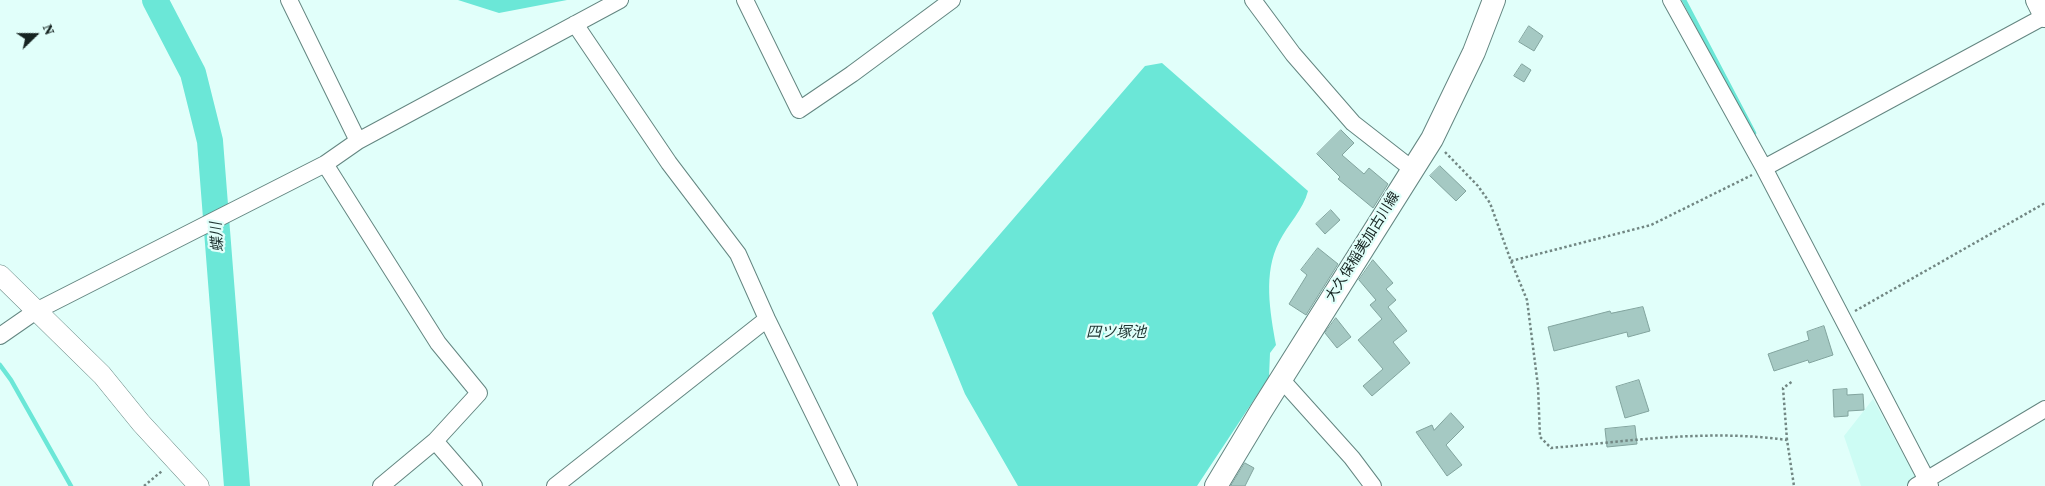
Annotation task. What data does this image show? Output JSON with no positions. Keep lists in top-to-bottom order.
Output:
{
  "streets": {
    "main road": ["大久保稲美加古川線"]
  },
  "water": ["蝶川", "四ツ塚池"],
  "north": "right"
}
